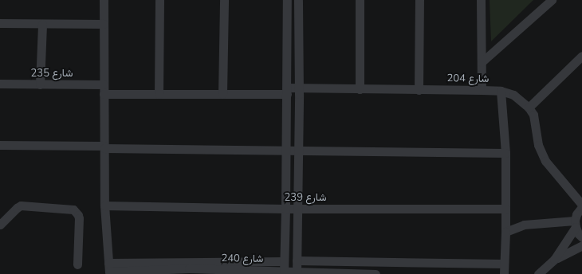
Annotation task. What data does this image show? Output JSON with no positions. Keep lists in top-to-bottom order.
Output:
{
  "streets": {
    "street": [
      "شارع 235",
      "شارع 204",
      "شارع 239",
      "شارع 240"
    ]
  },
  "crossings": [
    ["شارع 235", "شارع 204"]
  ]
}
